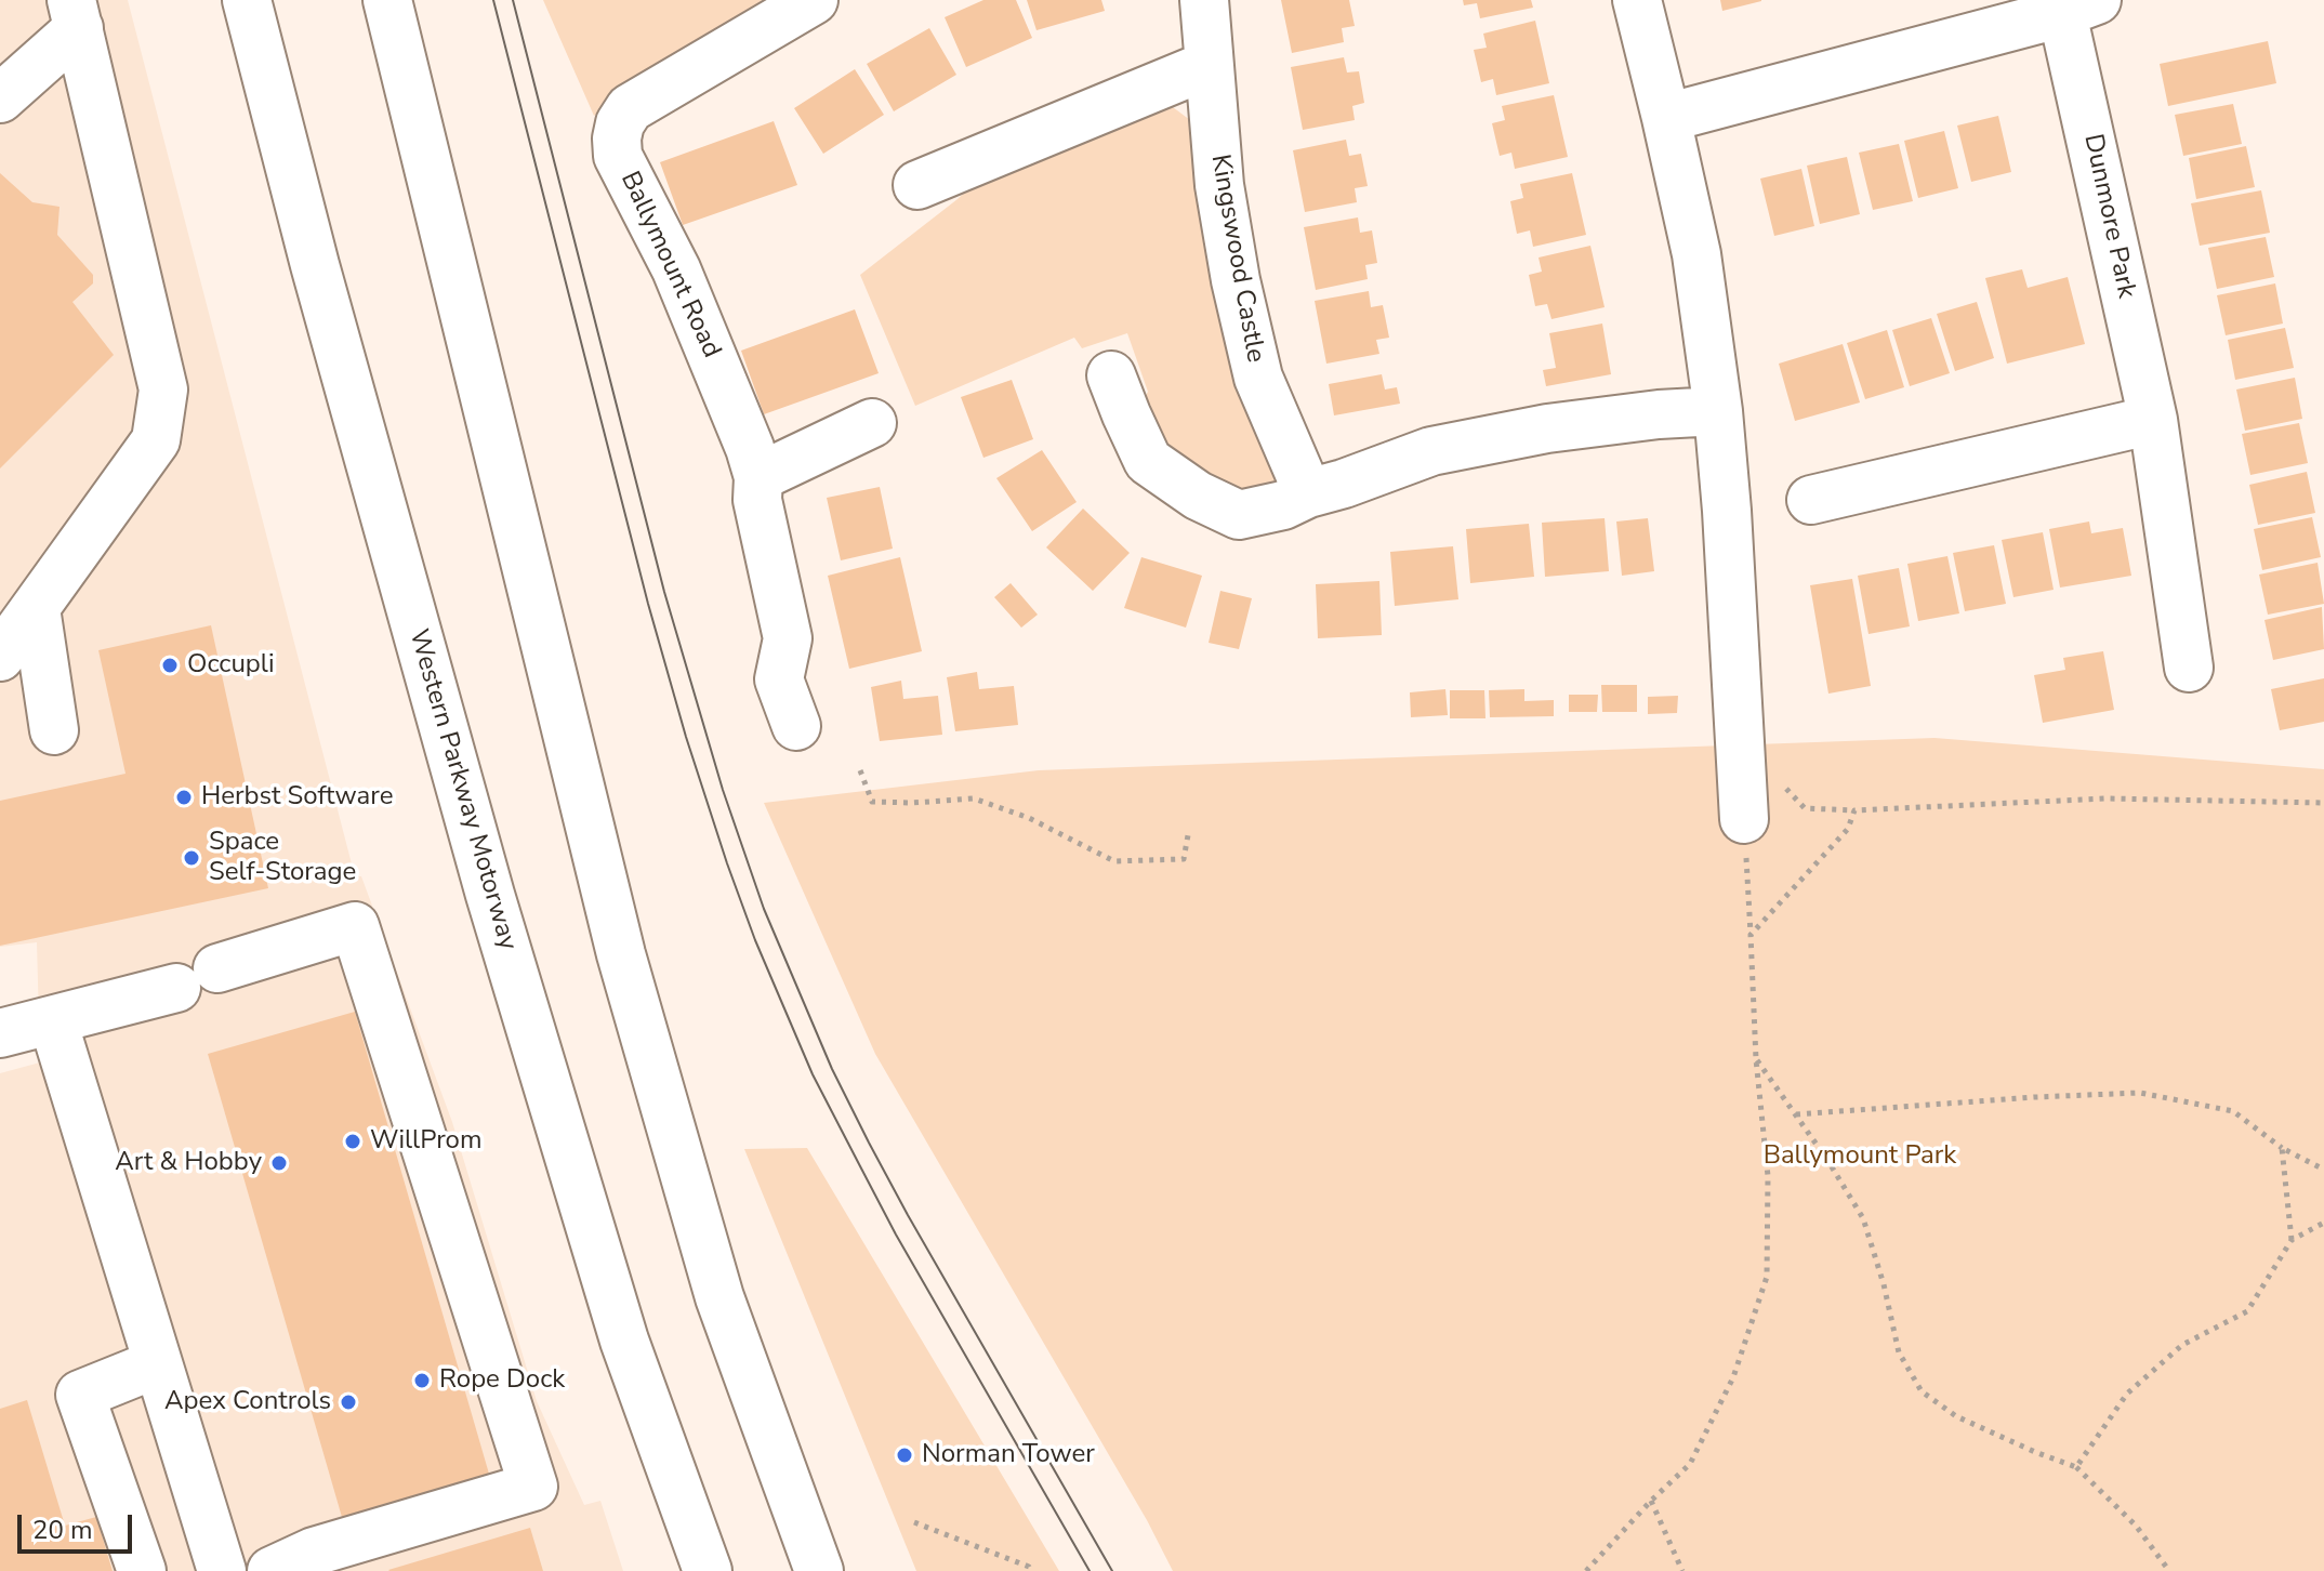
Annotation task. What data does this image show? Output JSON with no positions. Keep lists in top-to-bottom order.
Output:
{
  "streets": {
    "main road": [
      "Dunmore Park",
      "Kingswood Castle",
      "Ballymount Road",
      "Western Parkway Motorway"
    ]
  },
  "parks": ["Ballymount Park"],
  "places": [
    "Occupli",
    "Herbst Software",
    "Space Self-Storage",
    "WillProm",
    "Art & Hobby",
    "Rope Dock",
    "Apex Controls",
    "Norman Tower"
  ],
  "scale_bar": "20 m"
}
